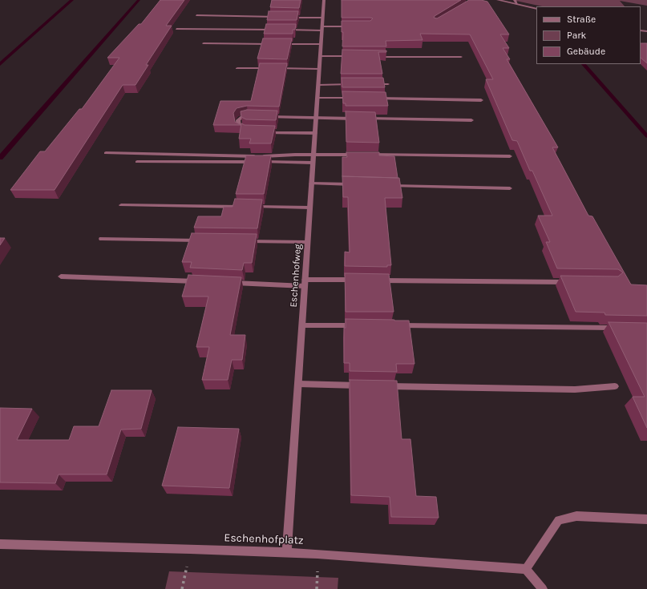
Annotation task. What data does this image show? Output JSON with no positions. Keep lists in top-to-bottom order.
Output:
{
  "streets": {
    "street": ["Eschenhofweg", "Eschenhofplatz"]
  },
  "crossings": [
    ["Eschenhofweg", "Eschenhofplatz"]
  ],
  "legend": ["Straße", "Park", "Gebäude"]
}
